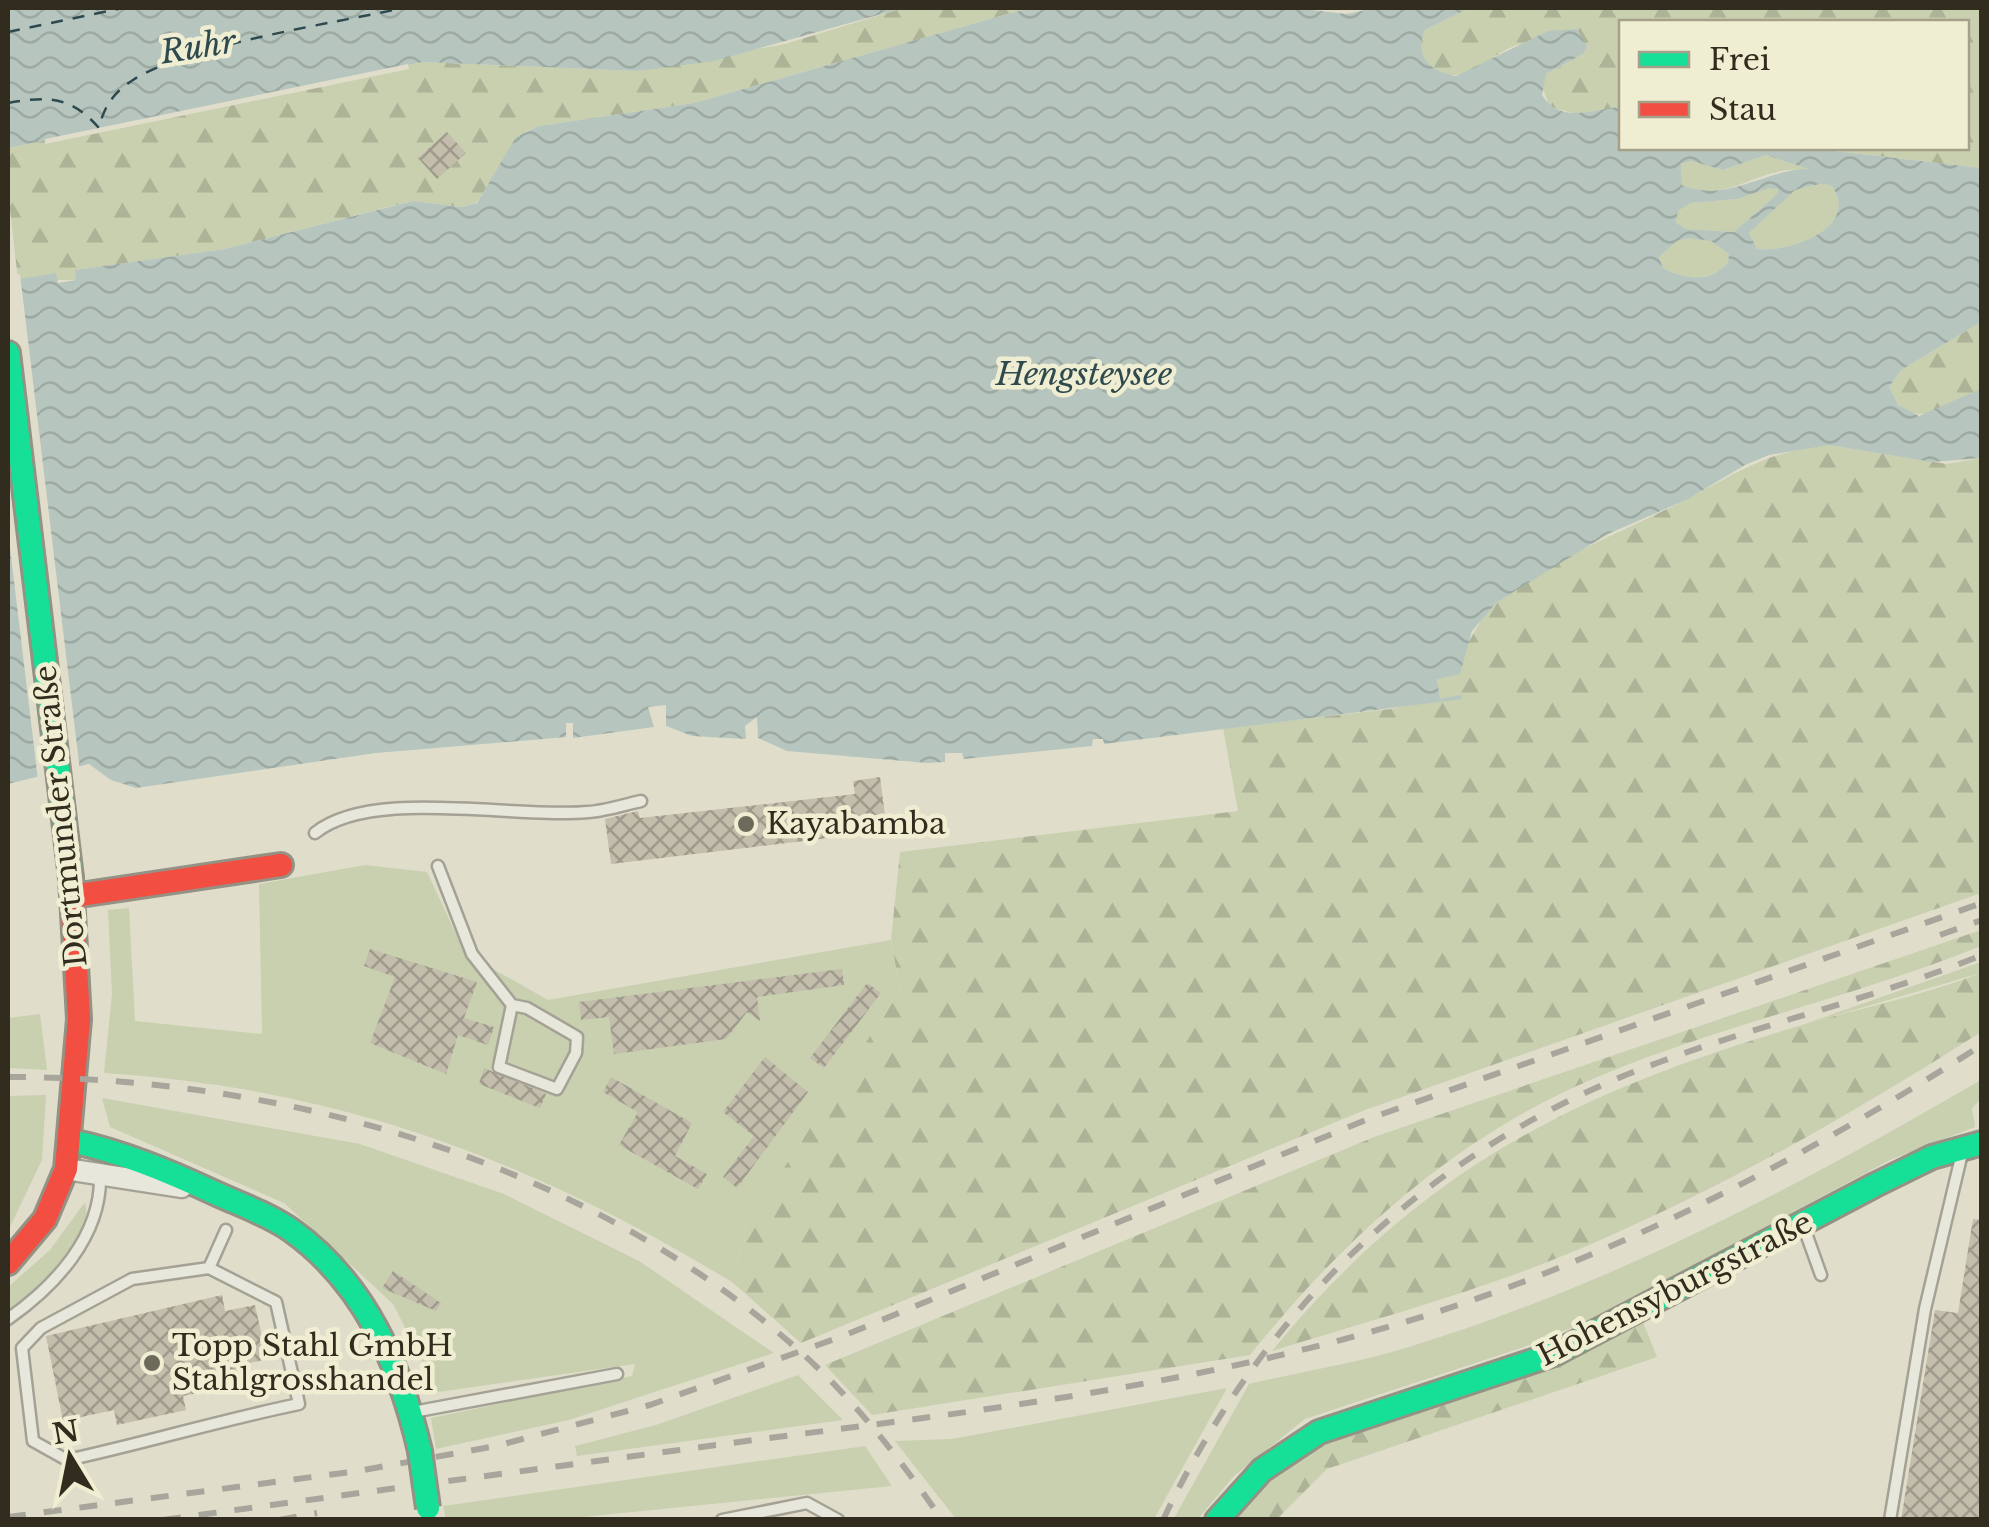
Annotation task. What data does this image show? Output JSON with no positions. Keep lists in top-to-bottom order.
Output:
{
  "streets": {
    "street": ["Dortmunder Straße", "Hohensyburgstraße"]
  },
  "water": ["Ruhr", "Hengsteysee"],
  "places": ["Kayabamba", "Topp Stahl GmbH Stahlgrosshandel"],
  "legend": ["Frei", "Stau"],
  "north": "top"
}
